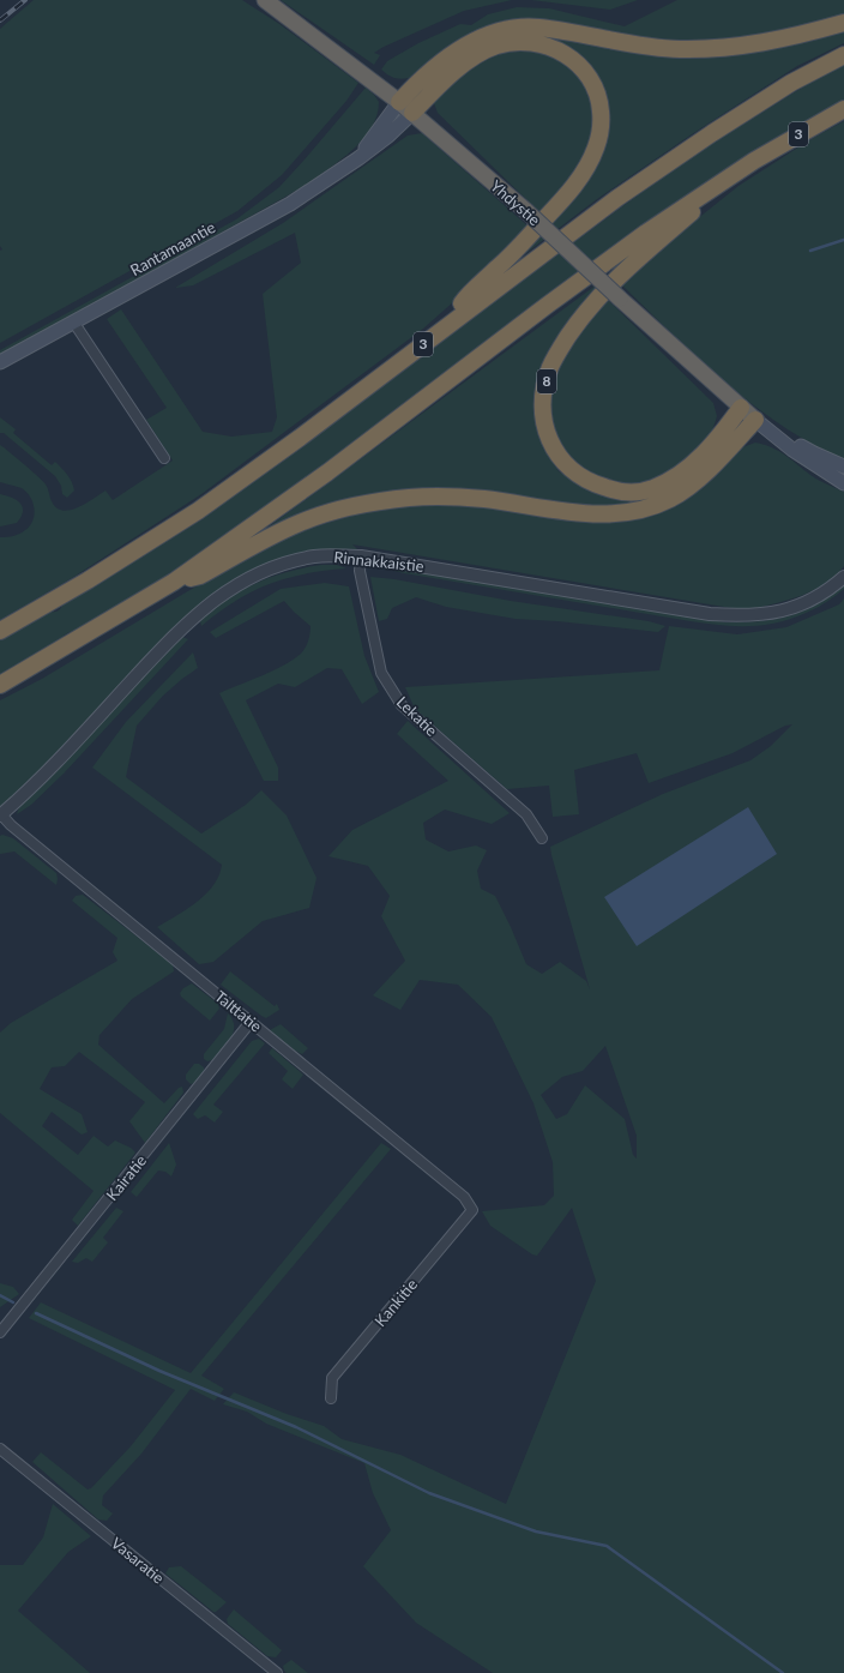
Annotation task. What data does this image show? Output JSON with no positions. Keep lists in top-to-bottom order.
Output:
{
  "streets": {
    "highway": ["3", "Yhdystie", "8"],
    "main road": ["Rantamaantie"],
    "street": [
      "Rinnakkaistie",
      "Lekatie",
      "Talttatie",
      "Kairatie",
      "Kankitie",
      "Vasaratie"
    ]
  },
  "crossings": [
    ["3", "8"],
    ["Yhdystie", "Rantamaantie"],
    ["Yhdystie", "8"],
    ["Rinnakkaistie", "Lekatie"],
    ["Rinnakkaistie", "Talttatie"],
    ["Talttatie", "Kairatie"],
    ["Talttatie", "Kankitie"]
  ]
}
